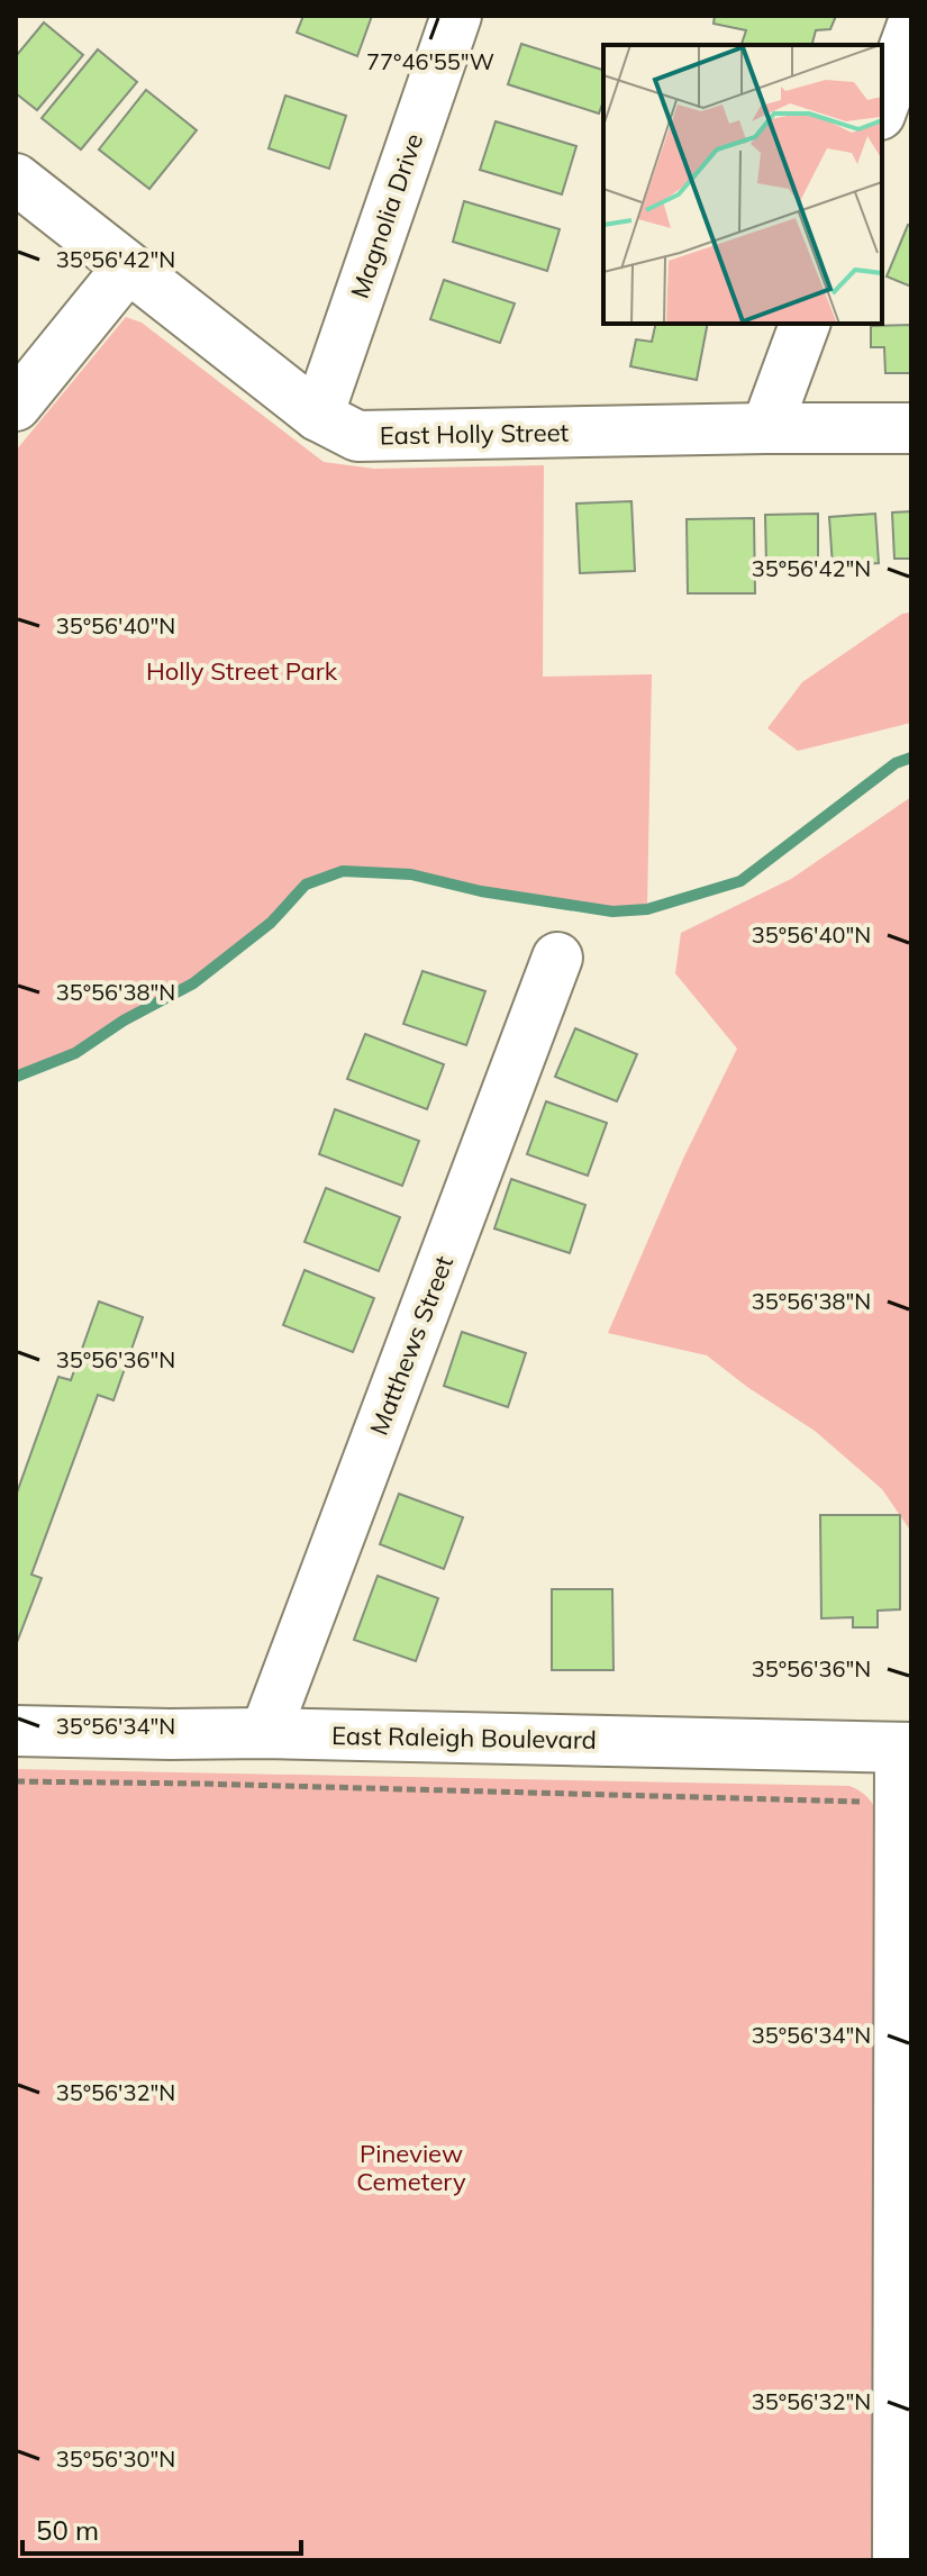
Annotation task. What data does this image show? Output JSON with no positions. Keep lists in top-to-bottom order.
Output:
{
  "streets": {
    "street": [
      "Magnolia Drive",
      "East Holly Street",
      "Matthews Street",
      "East Raleigh Boulevard"
    ]
  },
  "crossings": [
    ["Magnolia Drive", "East Holly Street"],
    ["Matthews Street", "East Raleigh Boulevard"]
  ],
  "parks": ["Holly Street Park", "Pineview Cemetery"],
  "scale_bar": "50 m",
  "coordinates": [
    "77°46'55\"W",
    "35°56'42\"N",
    "35°56'40\"N",
    "35°56'38\"N",
    "35°56'36\"N",
    "35°56'34\"N",
    "35°56'32\"N",
    "35°56'30\"N"
  ]
}
